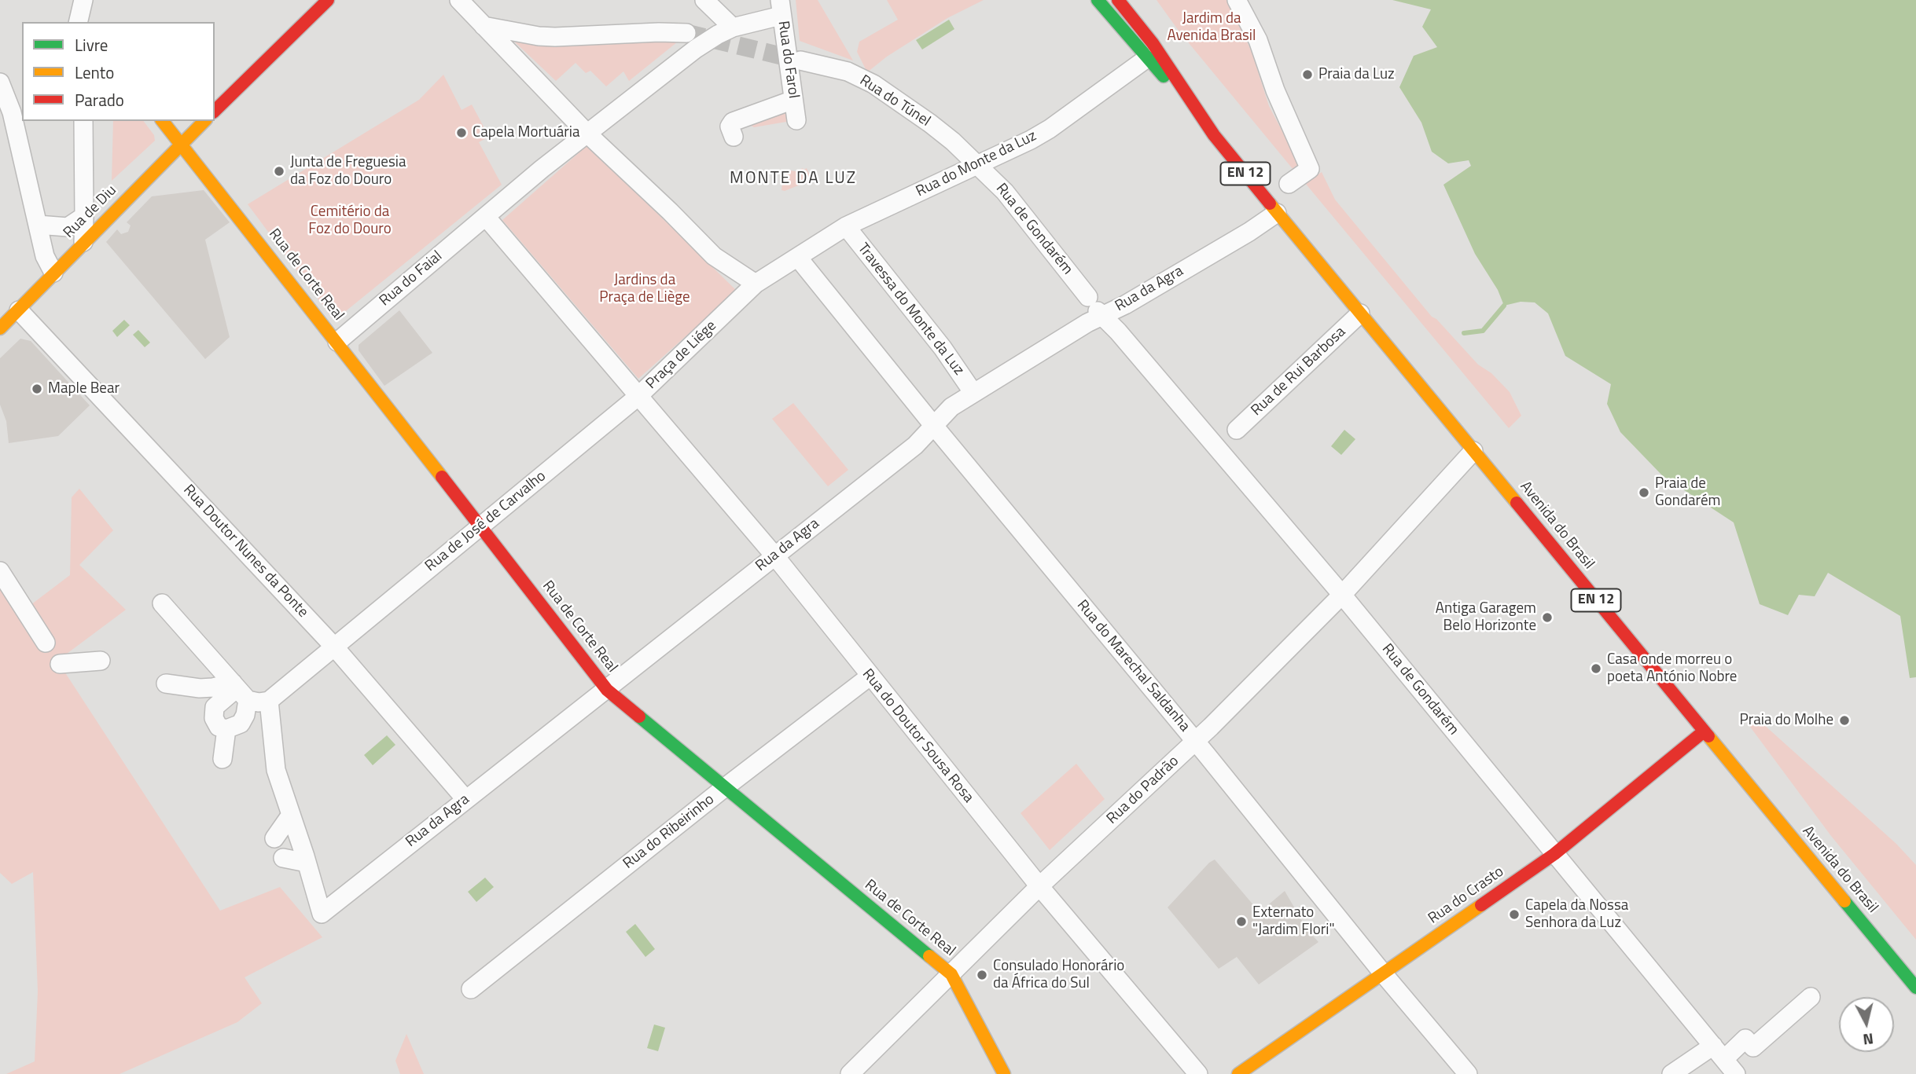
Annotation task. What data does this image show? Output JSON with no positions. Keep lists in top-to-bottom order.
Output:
{
  "streets": {
    "main road": [
      "EN 12",
      "Rua de Diu",
      "Rua de Corte Real",
      "Avenida do Brasil",
      "Rua do Crasto"
    ],
    "street": [
      "Rua do Farol",
      "Rua do Túnel",
      "Rua do Monte da Luz",
      "Rua de Gondarém",
      "Rua do Faial",
      "Rua da Agra",
      "Travessa do Monte da Luz",
      "Praça de Liége",
      "Rua de Rui Barbosa",
      "Rua de José de Carvalho",
      "Rua Doutor Nunes da Ponte",
      "Rua do Marechal Saldanha",
      "Rua do Doutor Sousa Rosa",
      "Rua do Padrão",
      "Rua do Ribeirinho"
    ]
  },
  "crossings": [
    ["Rua do Túnel", "Rua do Monte da Luz"],
    ["Rua do Túnel", "Rua de Gondarém"],
    ["Rua do Monte da Luz", "Rua de Gondarém"],
    ["Rua do Monte da Luz", "Travessa do Monte da Luz"],
    ["Rua do Monte da Luz", "Praça de Liége"],
    ["Rua do Monte da Luz", "Avenida do Brasil"],
    ["Rua do Monte da Luz", "Rua do Marechal Saldanha"],
    ["Rua de Diu", "Rua de Corte Real"],
    ["Rua de Diu", "Rua Doutor Nunes da Ponte"],
    ["Rua de Gondarém", "Rua da Agra"],
    ["Rua de Gondarém", "Rua do Padrão"],
    ["Rua de Gondarém", "Rua do Crasto"],
    ["Rua de Corte Real", "Rua do Faial"],
    ["Rua de Corte Real", "Rua da Agra"],
    ["Rua de Corte Real", "Rua de José de Carvalho"],
    ["Rua de Corte Real", "Rua do Padrão"],
    ["Rua de Corte Real", "Rua do Ribeirinho"],
    ["Rua do Faial", "Praça de Liége"],
    ["Rua da Agra", "Travessa do Monte da Luz"],
    ["Rua da Agra", "Avenida do Brasil"],
    ["Rua da Agra", "Rua Doutor Nunes da Ponte"],
    ["Rua da Agra", "Rua do Marechal Saldanha"],
    ["Rua da Agra", "Rua do Doutor Sousa Rosa"],
    ["Praça de Liége", "Rua de José de Carvalho"],
    ["Praça de Liége", "Rua do Marechal Saldanha"],
    ["Praça de Liége", "Rua do Doutor Sousa Rosa"],
    ["Rua de Rui Barbosa", "Avenida do Brasil"],
    ["Rua de José de Carvalho", "Rua Doutor Nunes da Ponte"],
    ["Rua de José de Carvalho", "Rua do Doutor Sousa Rosa"],
    ["Avenida do Brasil", "Rua do Padrão"],
    ["Avenida do Brasil", "Rua do Crasto"],
    ["Rua do Marechal Saldanha", "Rua do Padrão"],
    ["Rua do Marechal Saldanha", "Rua do Crasto"],
    ["Rua do Doutor Sousa Rosa", "Rua do Padrão"],
    ["Rua do Doutor Sousa Rosa", "Rua do Ribeirinho"]
  ],
  "districts": ["MONTE DA LUZ"],
  "parks": ["Jardim da Avenida Brasil", "Cemitério da Foz do Douro", "Jardins da Praça de Liège"],
  "places": [
    "Praia da Luz",
    "Capela Mortuária",
    "Junta de Freguesia da Foz do Douro",
    "Maple Bear",
    "Praia de Gondarém",
    "Antiga Garagem Belo Horizonte",
    "Casa onde morreu o poeta António Nobre",
    "Praia do Molhe",
    "Capela da Nossa Senhora da Luz",
    "Externato \"Jardim Flori\"",
    "Consulado Honorário da África do Sul"
  ],
  "legend": ["Livre", "Lento", "Parado"],
  "north": "bottom"
}
